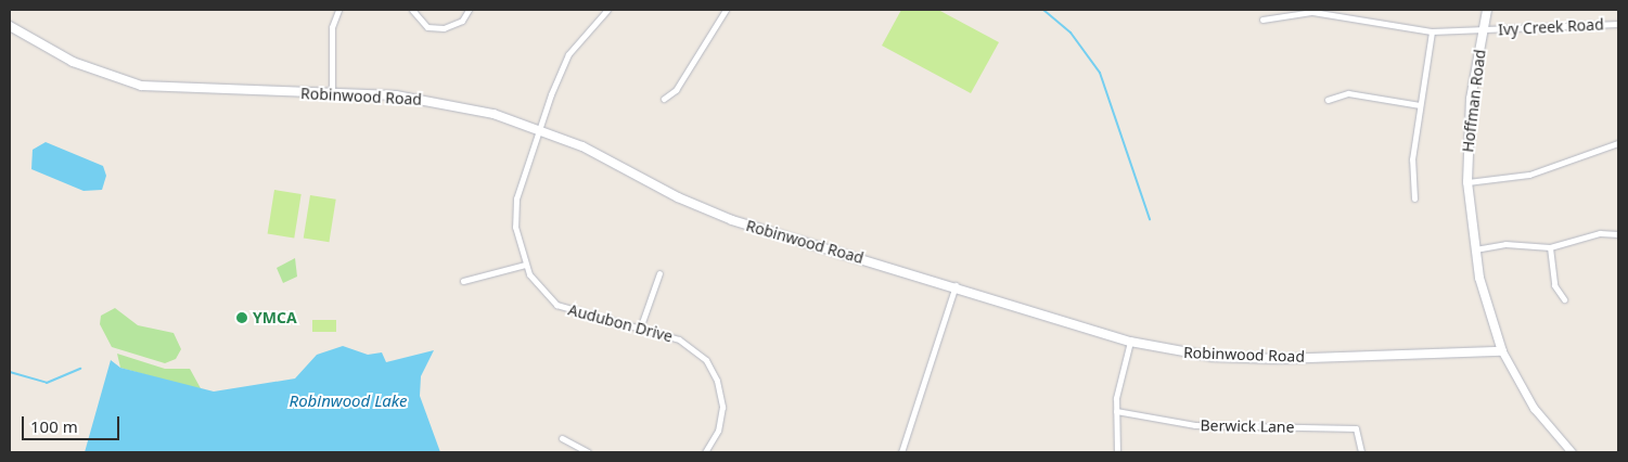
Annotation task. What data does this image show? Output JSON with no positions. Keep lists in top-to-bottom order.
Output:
{
  "streets": {
    "main road": ["Robinwood Road", "Hoffman Road"],
    "street": ["Ivy Creek Road", "Audubon Drive", "Berwick Lane"]
  },
  "crossings": [
    ["Ivy Creek Road", "Hoffman Road"],
    ["Robinwood Road", "Hoffman Road"],
    ["Robinwood Road", "Audubon Drive"]
  ],
  "water": ["Robinwood Lake"],
  "places": ["YMCA"],
  "scale_bar": "100 m"
}
